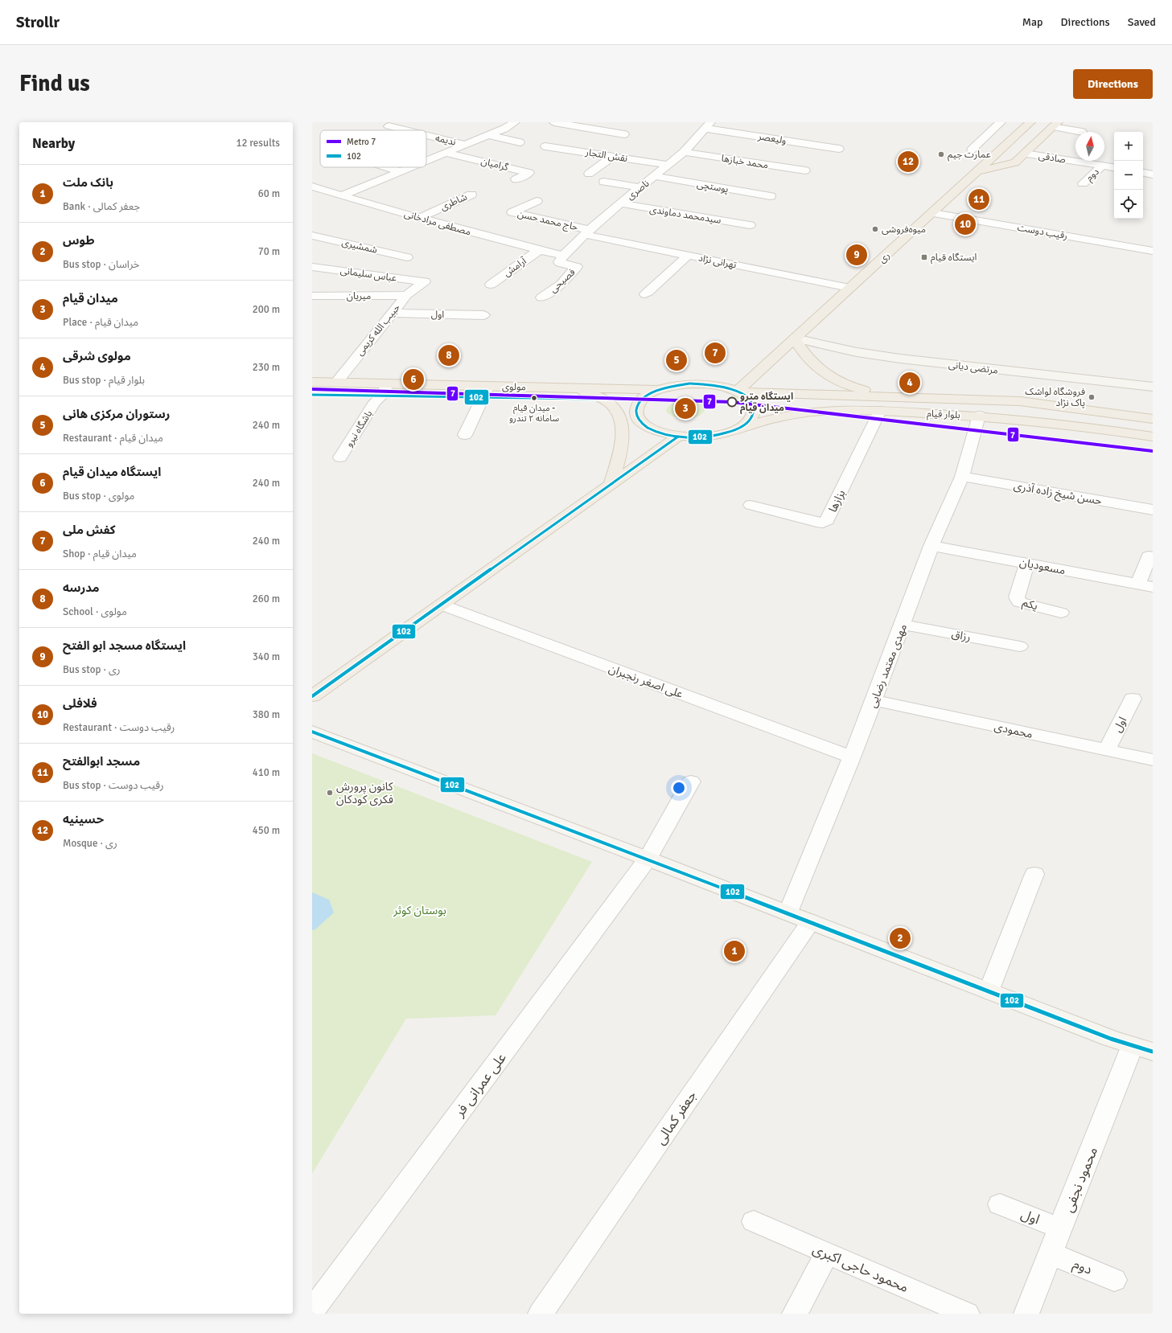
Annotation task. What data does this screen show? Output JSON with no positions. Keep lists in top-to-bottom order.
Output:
{
  "streets": {
    "main road": [
      "ری",
      "مرتضی دیانی",
      "مولوی",
      "بلوار قیام"
    ],
    "street": [
      "ولیعصر",
      "ندیمه",
      "نقش التجار",
      "صادقی",
      "محمد خبازها",
      "گرامیان",
      "دوم",
      "پوستچی",
      "ناصری",
      "شاطری",
      "سیدمحمد دماوندی",
      "حاج محمد حسن",
      "مصطفی مرادخانی",
      "رقیب دوست",
      "شمشیری",
      "تهرانی نژاد",
      "آرامش",
      "عباس سلیمانی",
      "فصیحی",
      "میریان",
      "اول",
      "حبیب الله کریمی",
      "باشگاه نیرو",
      "حسن شیخ زاده آذری",
      "بزازها",
      "مسعودیان",
      "یکم",
      "رزاق",
      "مهدی معتمد رضایی",
      "علی اصغر رنجبران",
      "محمودی",
      "علی عمرانی فر",
      "جعفر کمالی",
      "محمود نجفی",
      "محمود حاجی اکبری"
    ]
  },
  "crossings": [
    ["ولیعصر", "ناصری"],
    ["نقش التجار", "ناصری"],
    ["صادقی", "دوم"],
    ["محمد خبازها", "ناصری"],
    ["دوم", "محمود نجفی"],
    ["پوستچی", "ناصری"],
    ["ناصری", "سیدمحمد دماوندی"],
    ["ناصری", "حاج محمد حسن"],
    ["ناصری", "مصطفی مرادخانی"],
    ["ناصری", "تهرانی نژاد"],
    ["ناصری", "فصیحی"],
    ["شاطری", "مصطفی مرادخانی"],
    ["حاج محمد حسن", "تهرانی نژاد"],
    ["مصطفی مرادخانی", "آرامش"],
    ["مصطفی مرادخانی", "فصیحی"],
    ["رقیب دوست", "ری"],
    ["ری", "تهرانی نژاد"],
    ["ری", "مرتضی دیانی"],
    ["ری", "بلوار قیام"],
    ["عباس سلیمانی", "حبیب الله کریمی"],
    ["میریان", "حبیب الله کریمی"],
    ["اول", "حبیب الله کریمی"],
    ["اول", "محمودی"],
    ["اول", "محمود نجفی"],
    ["حبیب الله کریمی", "مولوی"],
    ["مولوی", "بلوار قیام"],
    ["مولوی", "باشگاه نیرو"],
    ["بلوار قیام", "بزازها"],
    ["بلوار قیام", "مهدی معتمد رضایی"],
    ["حسن شیخ زاده آذری", "مهدی معتمد رضایی"],
    ["مسعودیان", "یکم"],
    ["مسعودیان", "مهدی معتمد رضایی"],
    ["رزاق", "مهدی معتمد رضایی"],
    ["مهدی معتمد رضایی", "علی اصغر رنجبران"],
    ["مهدی معتمد رضایی", "محمودی"]
  ],
  "parks": ["بوستان کوثر"],
  "places": {
    "other": [
      "عمارت جیم",
      "میوه‌فروشی",
      "فروشگاه لواشک پاک نژاد",
      "میدان قیام - سامانه ۲ تندرو",
      "ایستگاه مترو میدان قیام",
      "کانون پرورش فکری کودکان"
    ],
    "transit": ["ایستگاه قیام"]
  },
  "lines": ["transit line 102", "metro line 7"],
  "legend": ["Metro 7", "102"],
  "north": "top",
  "page": {
    "header": "Strollr",
    "nav": ["Map", "Directions", "Saved"],
    "buttons": "Directions",
    "title": "Find us",
    "heading": ["Nearby", "12 results"],
    "map_buttons": ["+", "−"],
    "pins": [
      "12",
      "11",
      "10",
      "9",
      "7",
      "8",
      "5",
      "6",
      "4",
      "3",
      "2",
      "1"
    ],
    "list": [
      {
        "mark": "1",
        "name": "بانک ملت",
        "note": "Bank · جعفر کمالی",
        "value": "60 m"
      },
      {
        "mark": "2",
        "name": "طوس",
        "note": "Bus stop · خراسان",
        "value": "70 m"
      },
      {
        "mark": "3",
        "name": "میدان قیام",
        "note": "Place · میدان قیام",
        "value": "200 m"
      },
      {
        "mark": "4",
        "name": "مولوی شرقی",
        "note": "Bus stop · بلوار قیام",
        "value": "230 m"
      },
      {
        "mark": "5",
        "name": "رستوران مرکزی هانی",
        "note": "Restaurant · میدان قیام",
        "value": "240 m"
      },
      {
        "mark": "6",
        "name": "ایستگاه میدان قیام",
        "note": "Bus stop · مولوی",
        "value": "240 m"
      },
      {
        "mark": "7",
        "name": "کفش ملی",
        "note": "Shop · میدان قیام",
        "value": "240 m"
      },
      {
        "mark": "8",
        "name": "مدرسه",
        "note": "School · مولوی",
        "value": "260 m"
      },
      {
        "mark": "9",
        "name": "ایستگاه مسجد ابو الفتح",
        "note": "Bus stop · ری",
        "value": "340 m"
      },
      {
        "mark": "10",
        "name": "فلافلی",
        "note": "Restaurant · رقیب دوست",
        "value": "380 m"
      },
      {
        "mark": "11",
        "name": "مسجد ابوالفتح",
        "note": "Bus stop · رقیب دوست",
        "value": "410 m"
      },
      {
        "mark": "12",
        "name": "حسینیه",
        "note": "Mosque · ری",
        "value": "450 m"
      }
    ]
  }
}
